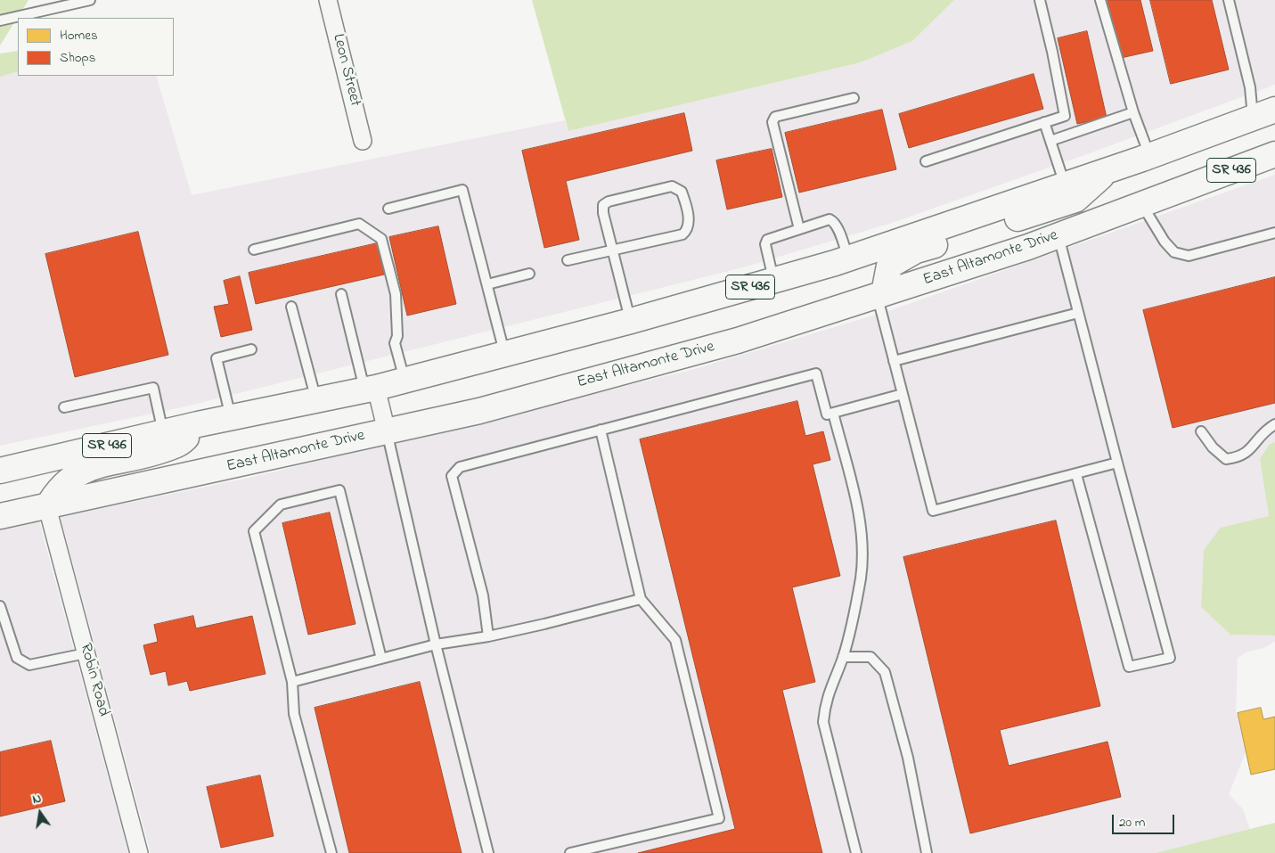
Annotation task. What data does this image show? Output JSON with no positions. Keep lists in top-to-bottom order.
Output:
{
  "streets": {
    "main road": ["SR 436", "East Altamonte Drive"],
    "street": ["Leon Street", "Robin Road"]
  },
  "crossings": [
    ["East Altamonte Drive", "Robin Road"]
  ],
  "legend": ["Homes", "Shops"],
  "scale_bar": "20 m",
  "north": "top"
}
